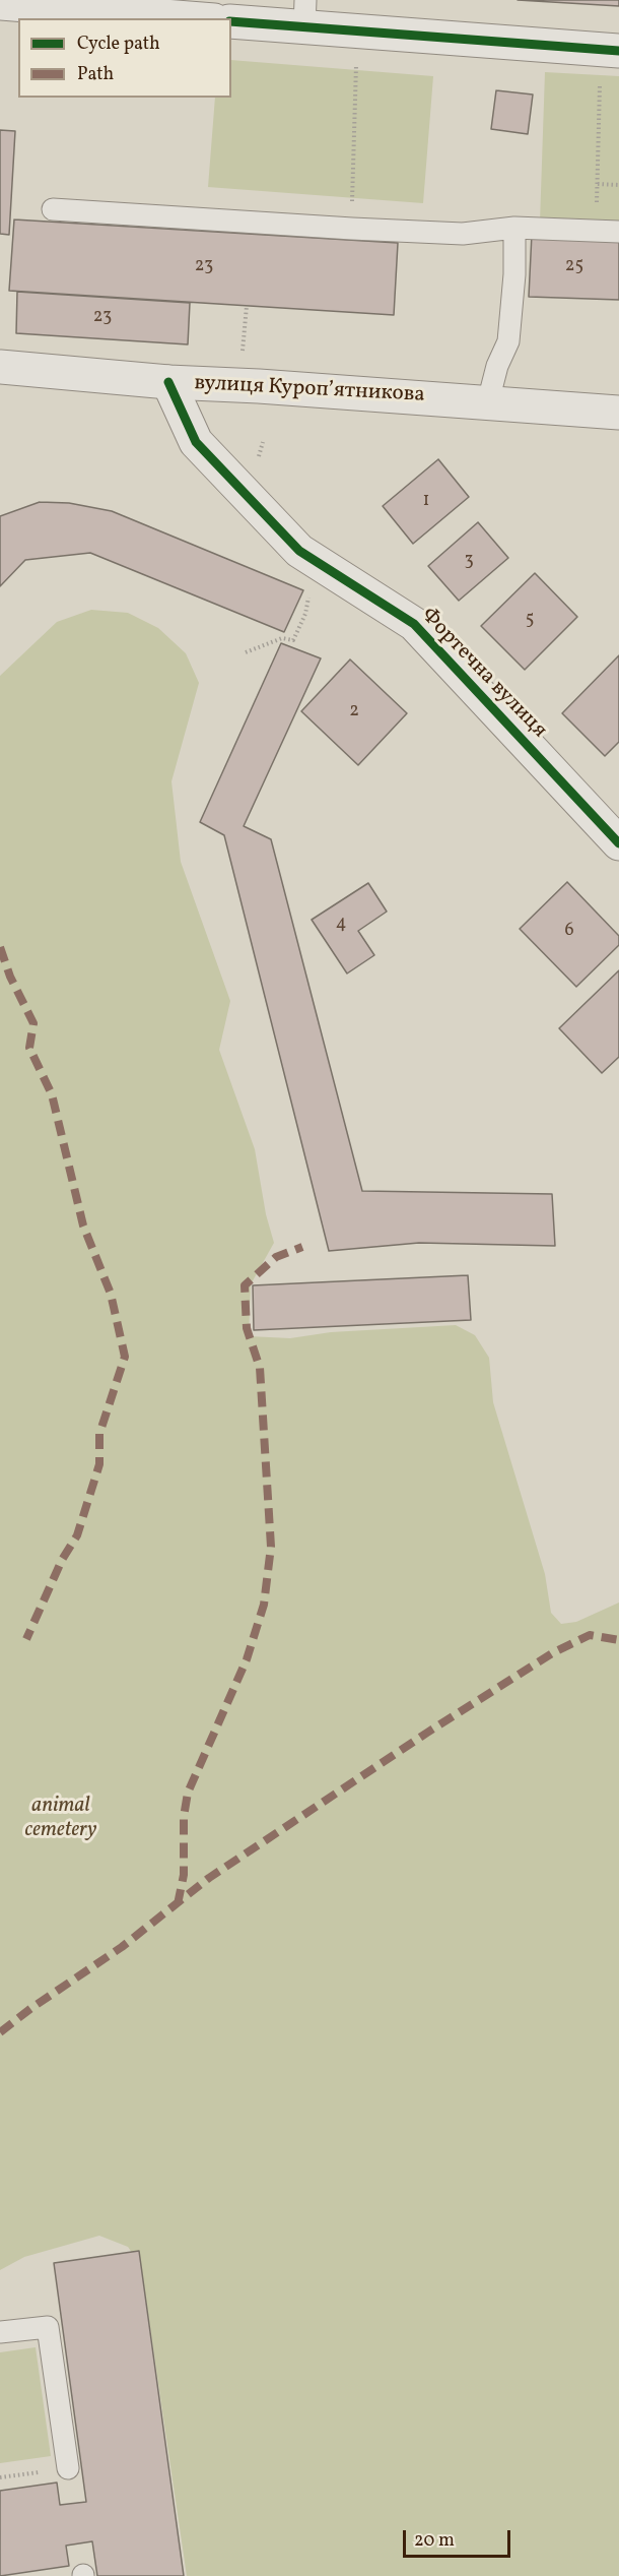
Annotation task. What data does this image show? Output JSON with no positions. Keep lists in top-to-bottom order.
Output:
{
  "streets": {
    "street": ["вулиця Куропʼятникова", "Фортечна вулиця"]
  },
  "crossings": [
    ["вулиця Куропʼятникова", "Фортечна вулиця"]
  ],
  "parks": ["animal cemetery"],
  "house_numbers": [
    "23",
    "25",
    "23",
    "1",
    "3",
    "5",
    "2",
    "4",
    "6"
  ],
  "legend": ["Cycle path", "Path"],
  "scale_bar": "20 m"
}
